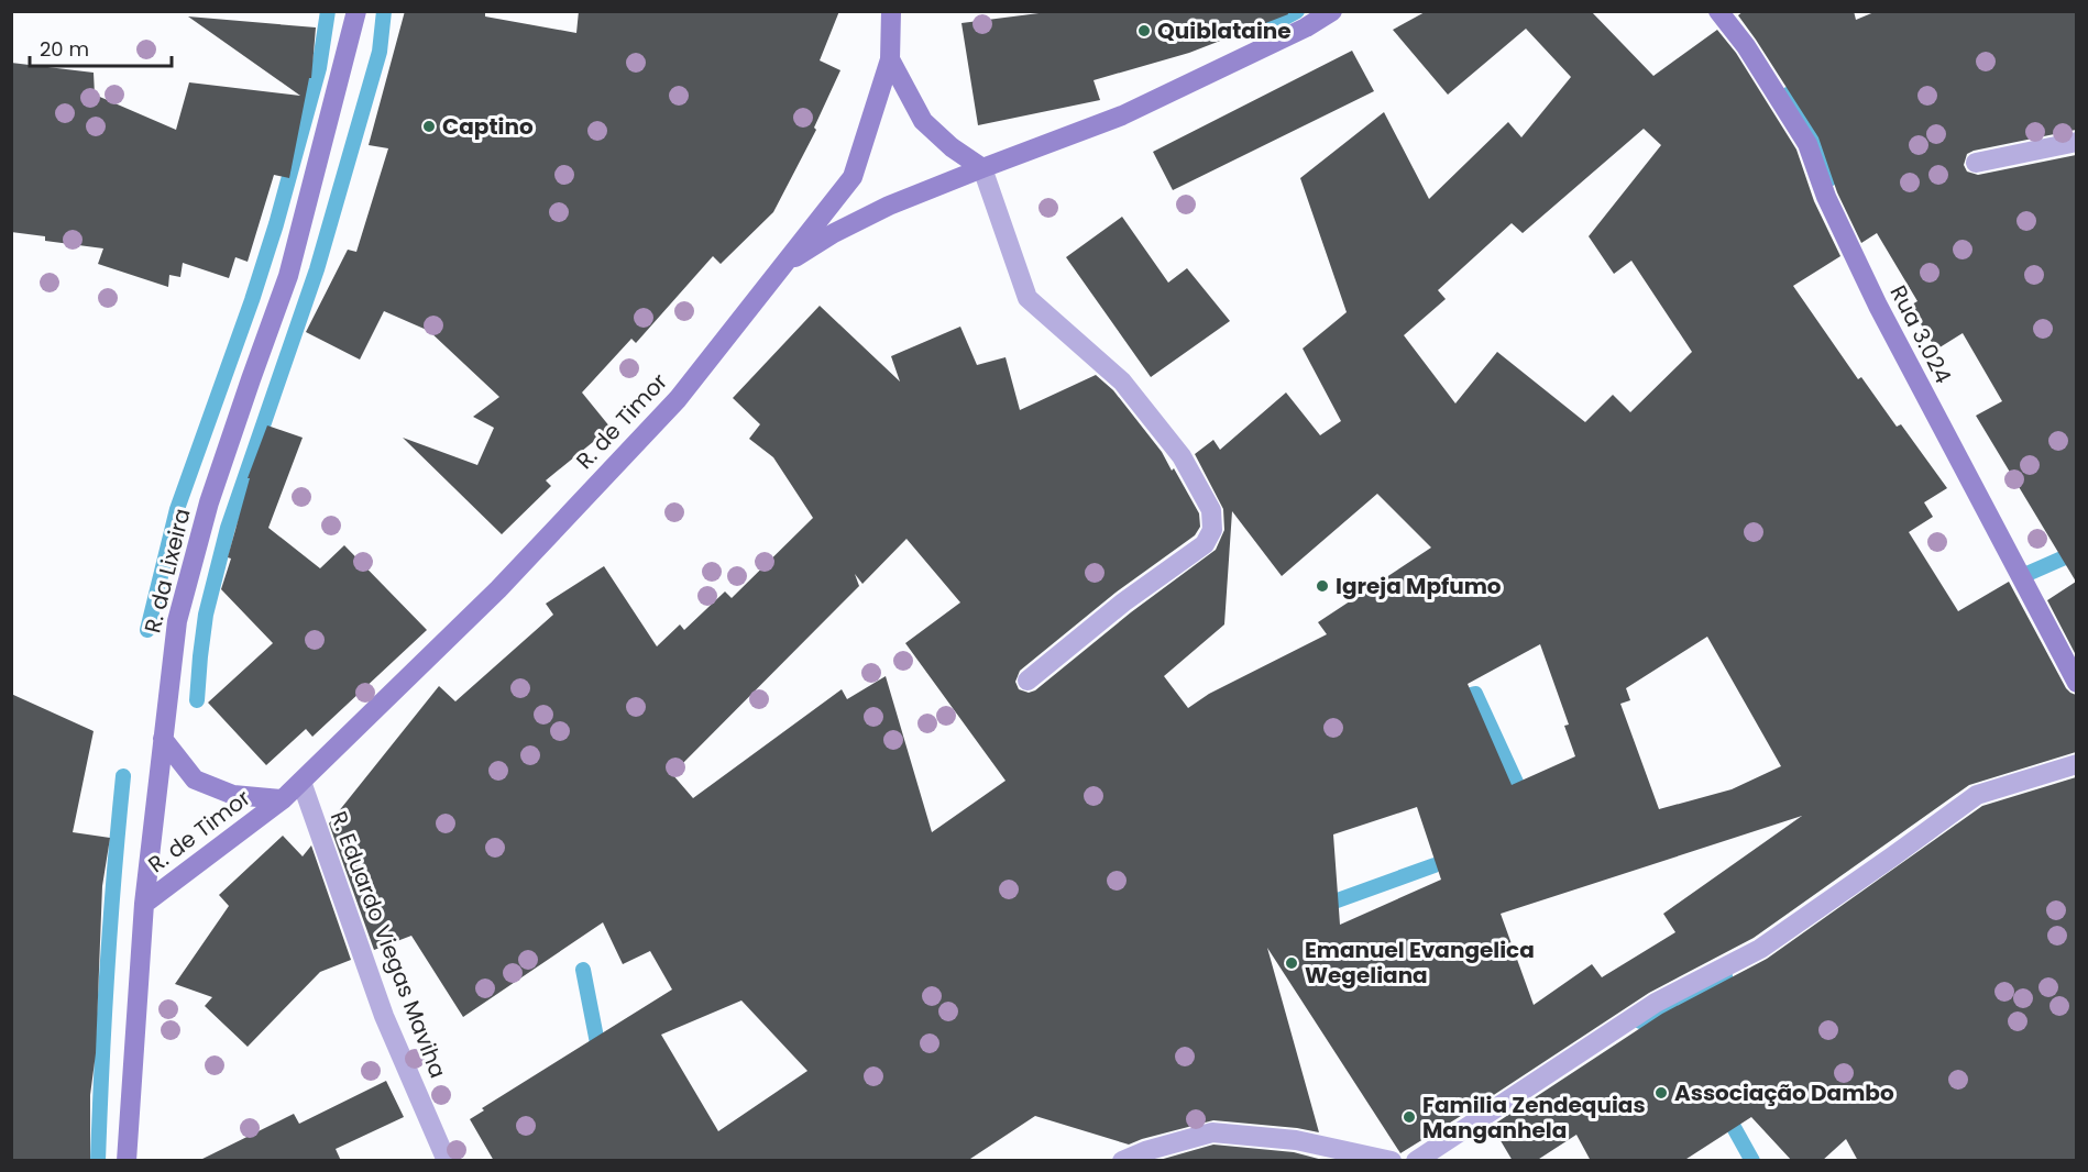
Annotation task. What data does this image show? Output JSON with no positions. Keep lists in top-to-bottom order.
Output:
{
  "streets": {
    "street": [
      "Rua 3.024",
      "R. de Timor",
      "R. da Lixeira",
      "R. Eduardo Viegas Maviha"
    ]
  },
  "crossings": [
    ["R. de Timor", "R. da Lixeira"],
    ["R. de Timor", "R. Eduardo Viegas Maviha"]
  ],
  "places": [
    "Quiblataine",
    "Captino",
    "Igreja Mpfumo",
    "Emanuel Evangelica Wegeliana",
    "Associação Dambo",
    "Familia Zendequias Manganhela"
  ],
  "scale_bar": "20 m"
}
